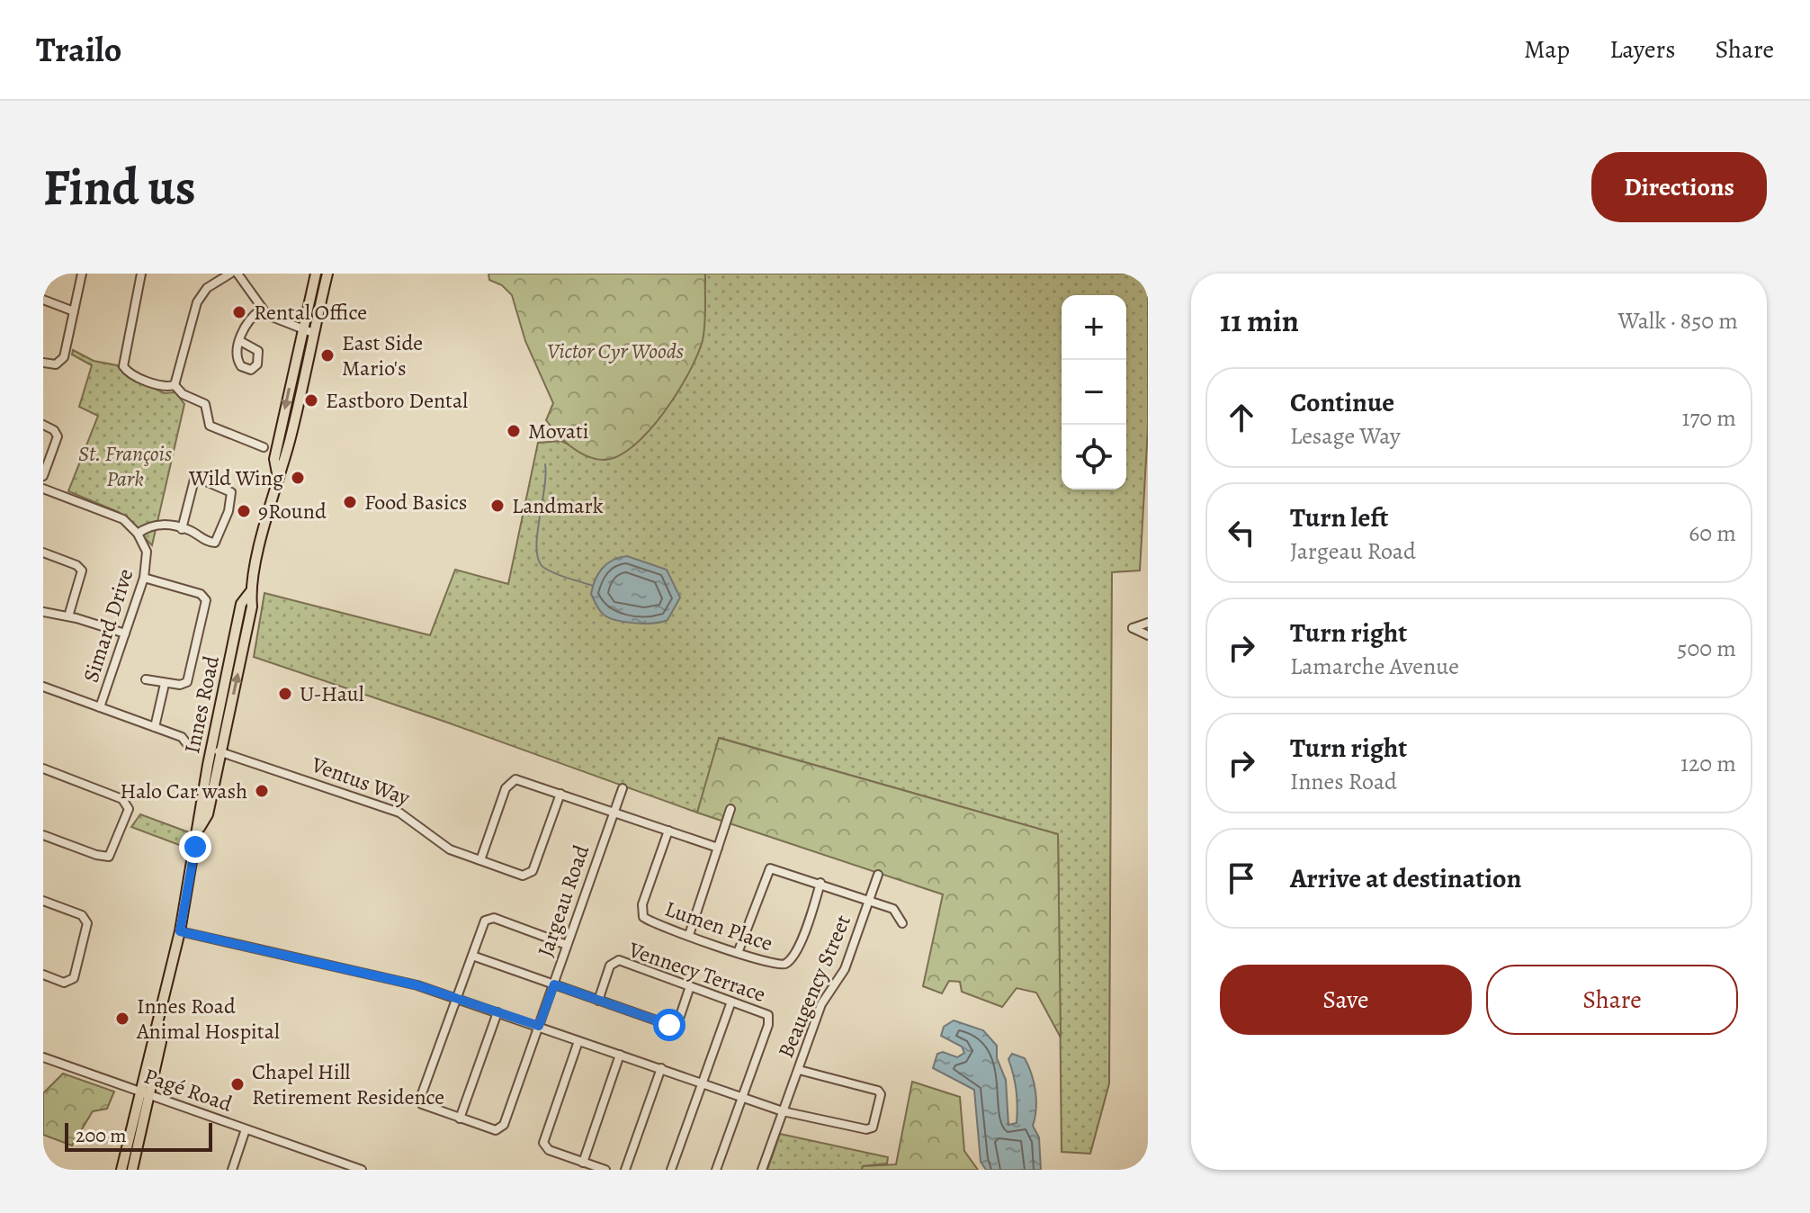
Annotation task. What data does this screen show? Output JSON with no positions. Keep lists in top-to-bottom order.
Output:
{
  "streets": {
    "main road": ["Innes Road"],
    "street": [
      "Simard Drive",
      "Ventus Way",
      "Jargeau Road",
      "Lumen Place",
      "Vennecy Terrace",
      "Beaugency Street",
      "Pagé Road"
    ]
  },
  "crossings": [
    ["Innes Road", "Ventus Way"],
    ["Innes Road", "Pagé Road"]
  ],
  "parks": ["Victor Cyr Woods", "St. François Park"],
  "places": [
    "Rental Office",
    "East Side Mario's",
    "Eastboro Dental",
    "Movati",
    "Wild Wing",
    "Food Basics",
    "Landmark",
    "9Round",
    "U-Haul",
    "Halo Car wash",
    "Innes Road Animal Hospital",
    "Chapel Hill Retirement Residence"
  ],
  "scale_bar": "200 m",
  "page": {
    "header": "Trailo",
    "nav": ["Map", "Layers", "Share"],
    "buttons": [
      "Directions",
      ["Save", "Share"]
    ],
    "title": "Find us",
    "heading": ["11 min", "Walk · 850 m"],
    "map_buttons": ["+", "−"],
    "list": [
      ["Continue", "Lesage Way", "170 m"],
      ["Turn left", "Jargeau Road", "60 m"],
      ["Turn right", "Lamarche Avenue", "500 m"],
      ["Turn right", "Innes Road", "120 m"],
      "Arrive at destination"
    ],
    "scale": "200 m"
  }
}
